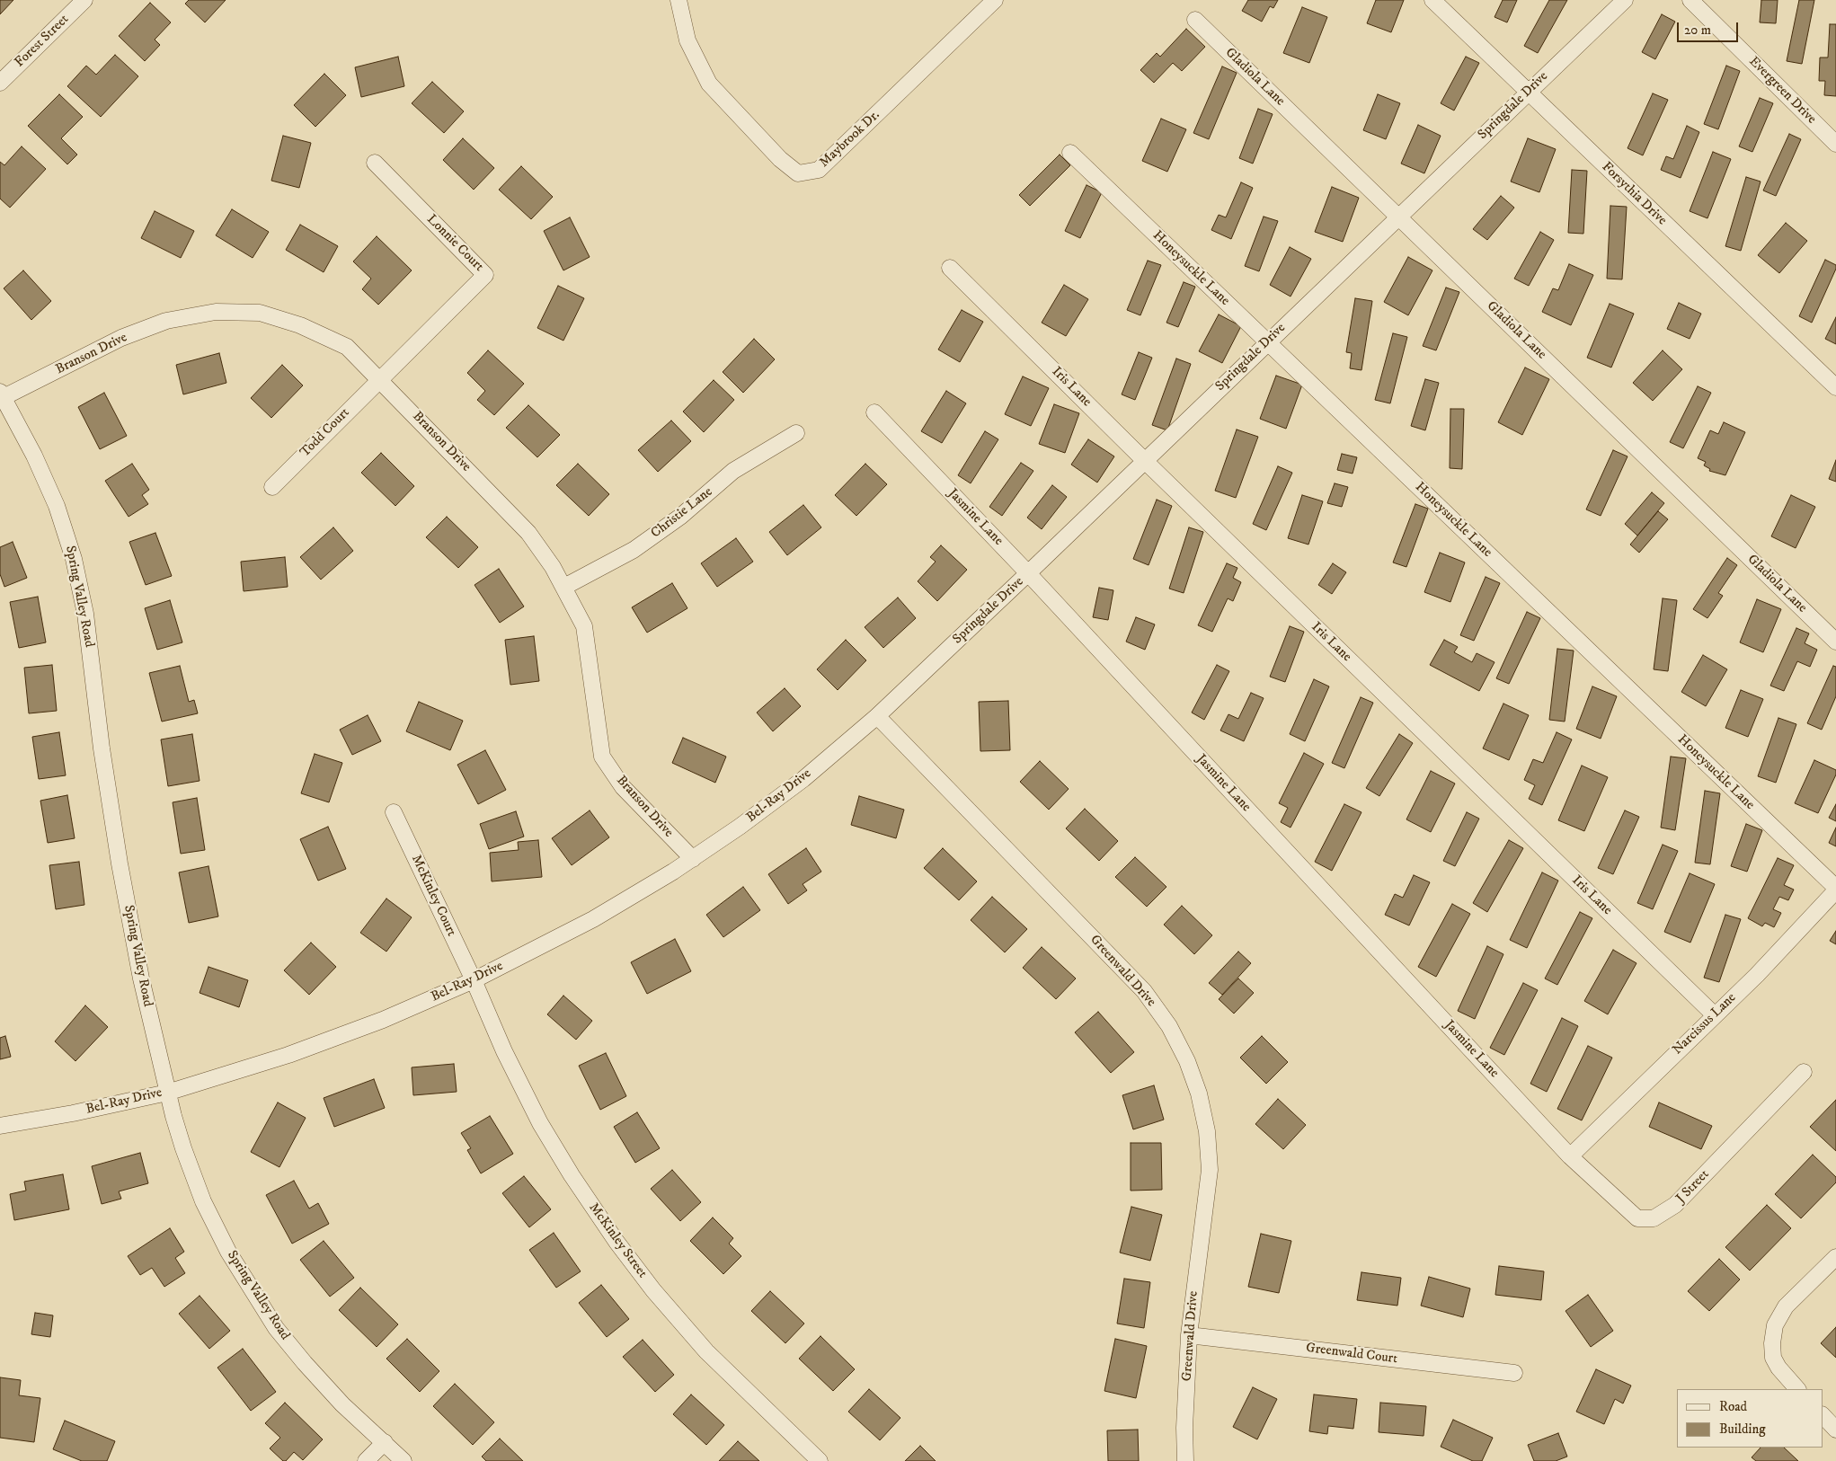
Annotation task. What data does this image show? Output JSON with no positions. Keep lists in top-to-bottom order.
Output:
{
  "streets": {
    "street": [
      "Forest Street",
      "Gladiola Lane",
      "Evergreen Drive",
      "Springdale Drive",
      "Maybrook Dr.",
      "Forsythia Drive",
      "Lonnie Court",
      "Honeysuckle Lane",
      "Branson Drive",
      "Iris Lane",
      "Todd Court",
      "Christie Lane",
      "Jasmine Lane",
      "Spring Valley Road",
      "Bel-Ray Drive",
      "McKinley Court",
      "Greenwald Drive",
      "Narcissus Lane",
      "J Street",
      "McKinley Street",
      "Greenwald Court"
    ]
  },
  "crossings": [
    ["Gladiola Lane", "Springdale Drive"],
    ["Springdale Drive", "Forsythia Drive"],
    ["Springdale Drive", "Honeysuckle Lane"],
    ["Springdale Drive", "Iris Lane"],
    ["Springdale Drive", "Jasmine Lane"],
    ["Springdale Drive", "Bel-Ray Drive"],
    ["Springdale Drive", "Greenwald Drive"],
    ["Lonnie Court", "Branson Drive"],
    ["Lonnie Court", "Todd Court"],
    ["Honeysuckle Lane", "Narcissus Lane"],
    ["Branson Drive", "Todd Court"],
    ["Branson Drive", "Christie Lane"],
    ["Branson Drive", "Spring Valley Road"],
    ["Branson Drive", "Bel-Ray Drive"],
    ["Iris Lane", "Narcissus Lane"],
    ["Jasmine Lane", "Narcissus Lane"],
    ["Jasmine Lane", "J Street"],
    ["Spring Valley Road", "Bel-Ray Drive"],
    ["Bel-Ray Drive", "McKinley Court"],
    ["Bel-Ray Drive", "Greenwald Drive"],
    ["Bel-Ray Drive", "McKinley Street"],
    ["McKinley Court", "McKinley Street"],
    ["Greenwald Drive", "Greenwald Court"],
    ["Narcissus Lane", "J Street"]
  ],
  "legend": ["Road", "Building"],
  "scale_bar": "20 m"
}
